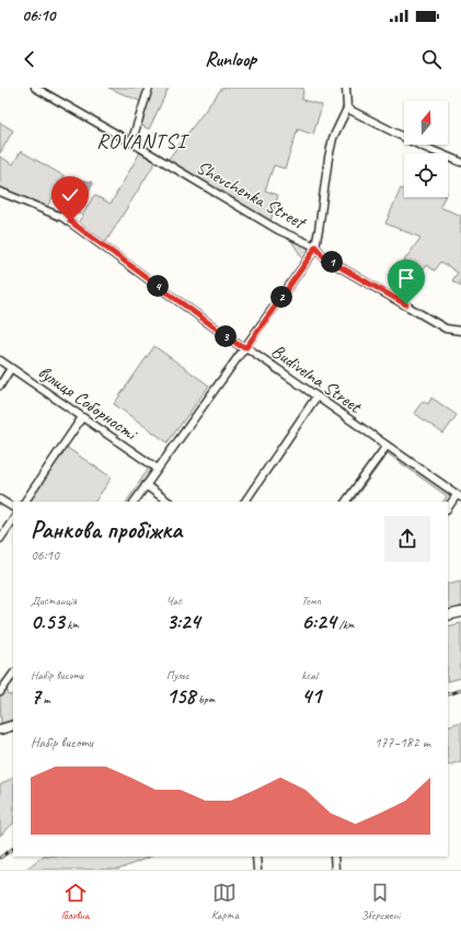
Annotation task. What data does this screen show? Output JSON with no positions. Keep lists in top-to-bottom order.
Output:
{
  "streets": {
    "street": ["Shevchenka Street", "Budivelna Street", "вулиця Соборності"]
  },
  "crossings": [
    ["Budivelna Street", "вулиця Соборності"]
  ],
  "districts": ["ROVANTSI"],
  "north": "top",
  "page": {
    "status": "06:10",
    "header": "Runloop",
    "pins": [
      "1",
      "4",
      "2",
      "3"
    ],
    "heading": ["Ранкова пробіжка", "06:10"],
    "stats": [
      ["Дистанція", "0.53 km"],
      ["Час", "3:24"],
      ["Темп", "6:24 /km"],
      ["Набір висоти", "7 m"],
      ["Пульс", "158 bpm"],
      ["kcal", "41"]
    ],
    "chart": ["Набір висоти", "177–182 m"],
    "tabs": ["Головна", "Карта", "Збережені"]
  }
}
